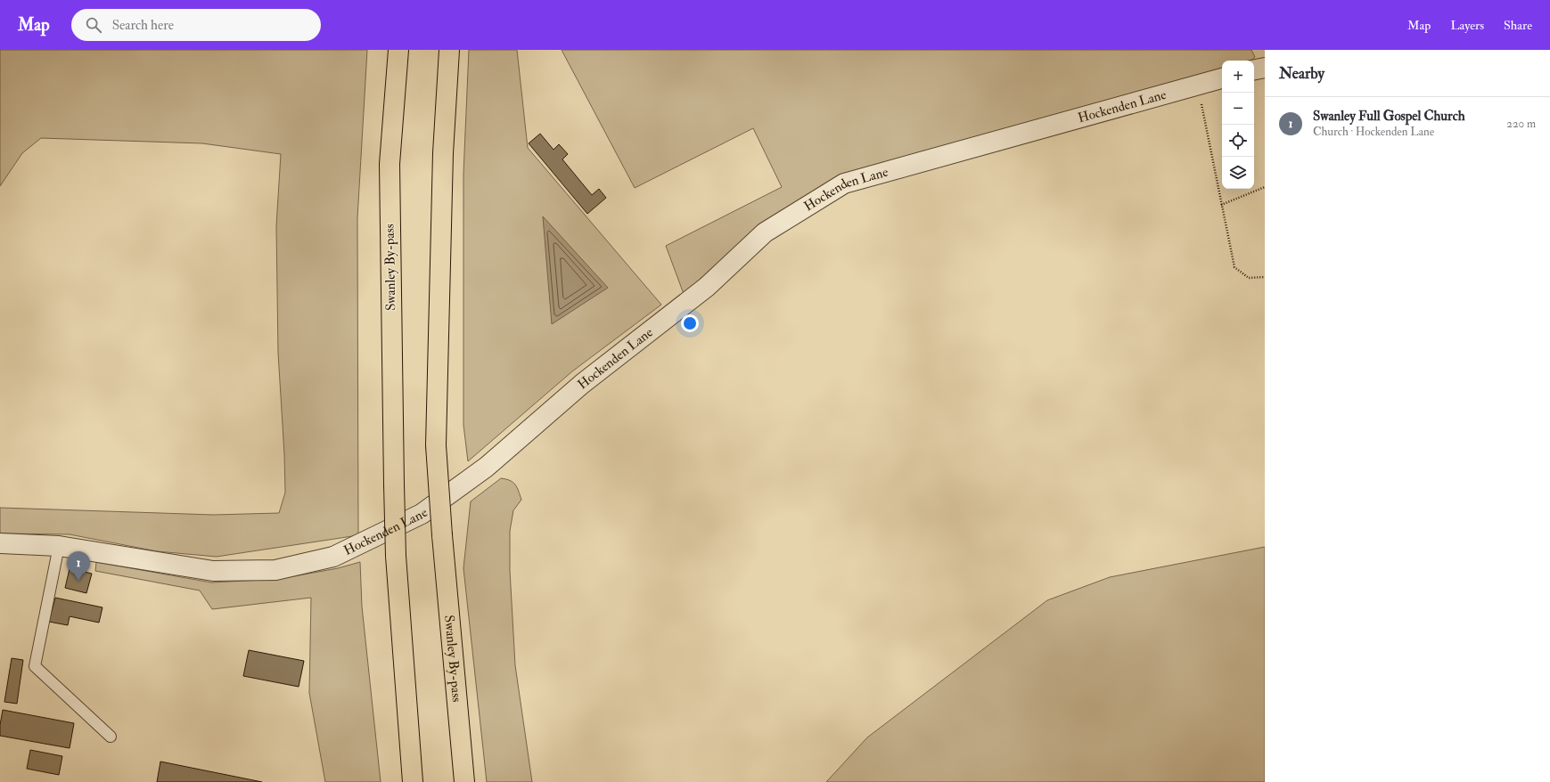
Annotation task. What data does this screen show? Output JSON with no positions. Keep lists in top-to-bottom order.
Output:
{
  "streets": {
    "highway": ["Swanley By-pass"],
    "street": ["Hockenden Lane"]
  },
  "page": {
    "header": "Map",
    "search": "Search here",
    "nav": ["Map", "Layers", "Share"],
    "heading": "Nearby",
    "map_buttons": ["+", "−"],
    "list": [
      {
        "mark": "1",
        "name": "Swanley Full Gospel Church",
        "note": "Church · Hockenden Lane",
        "value": "220 m"
      }
    ],
    "pins": "1"
  }
}
